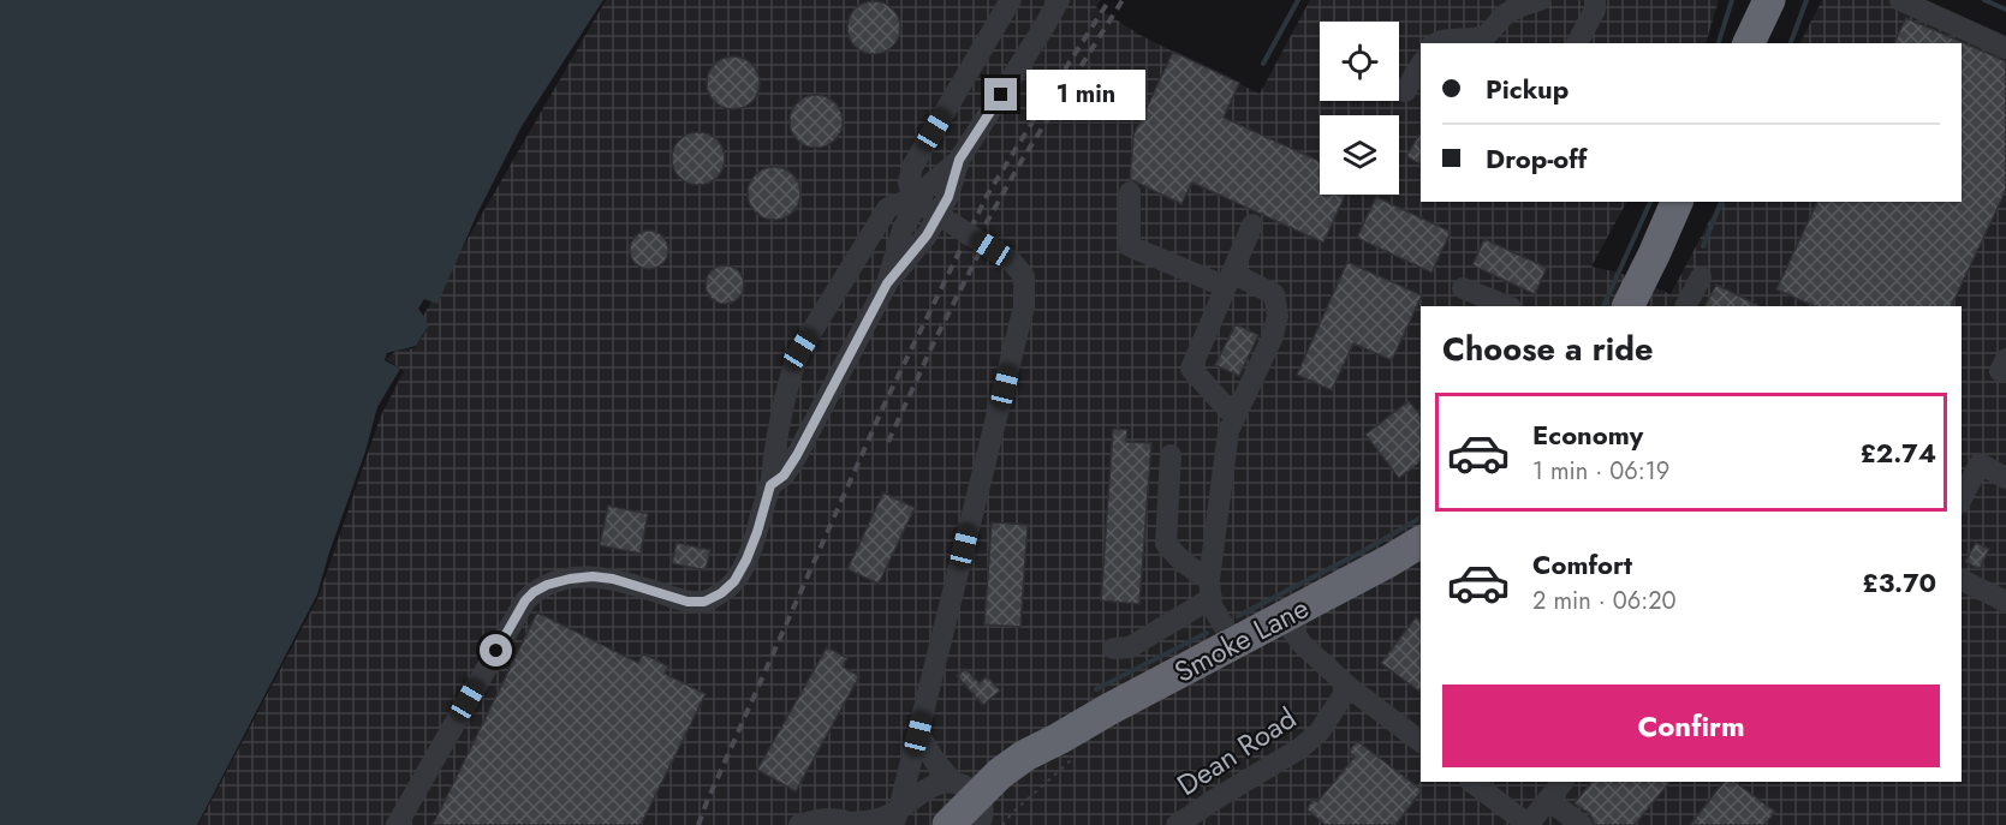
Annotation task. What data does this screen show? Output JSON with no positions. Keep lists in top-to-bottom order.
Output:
{
  "streets": {
    "highway": ["Smoke Lane"],
    "street": ["Dean Road"]
  },
  "page": {
    "banner": ["Pickup", "Drop-off"],
    "bubble": "1 min",
    "heading": "Choose a ride",
    "list": [
      {
        "name": "Economy",
        "note": "1 min · 06:19",
        "value": "£2.74"
      },
      {
        "name": "Comfort",
        "note": "2 min · 06:20",
        "value": "£3.70"
      }
    ],
    "buttons": "Confirm"
  }
}
